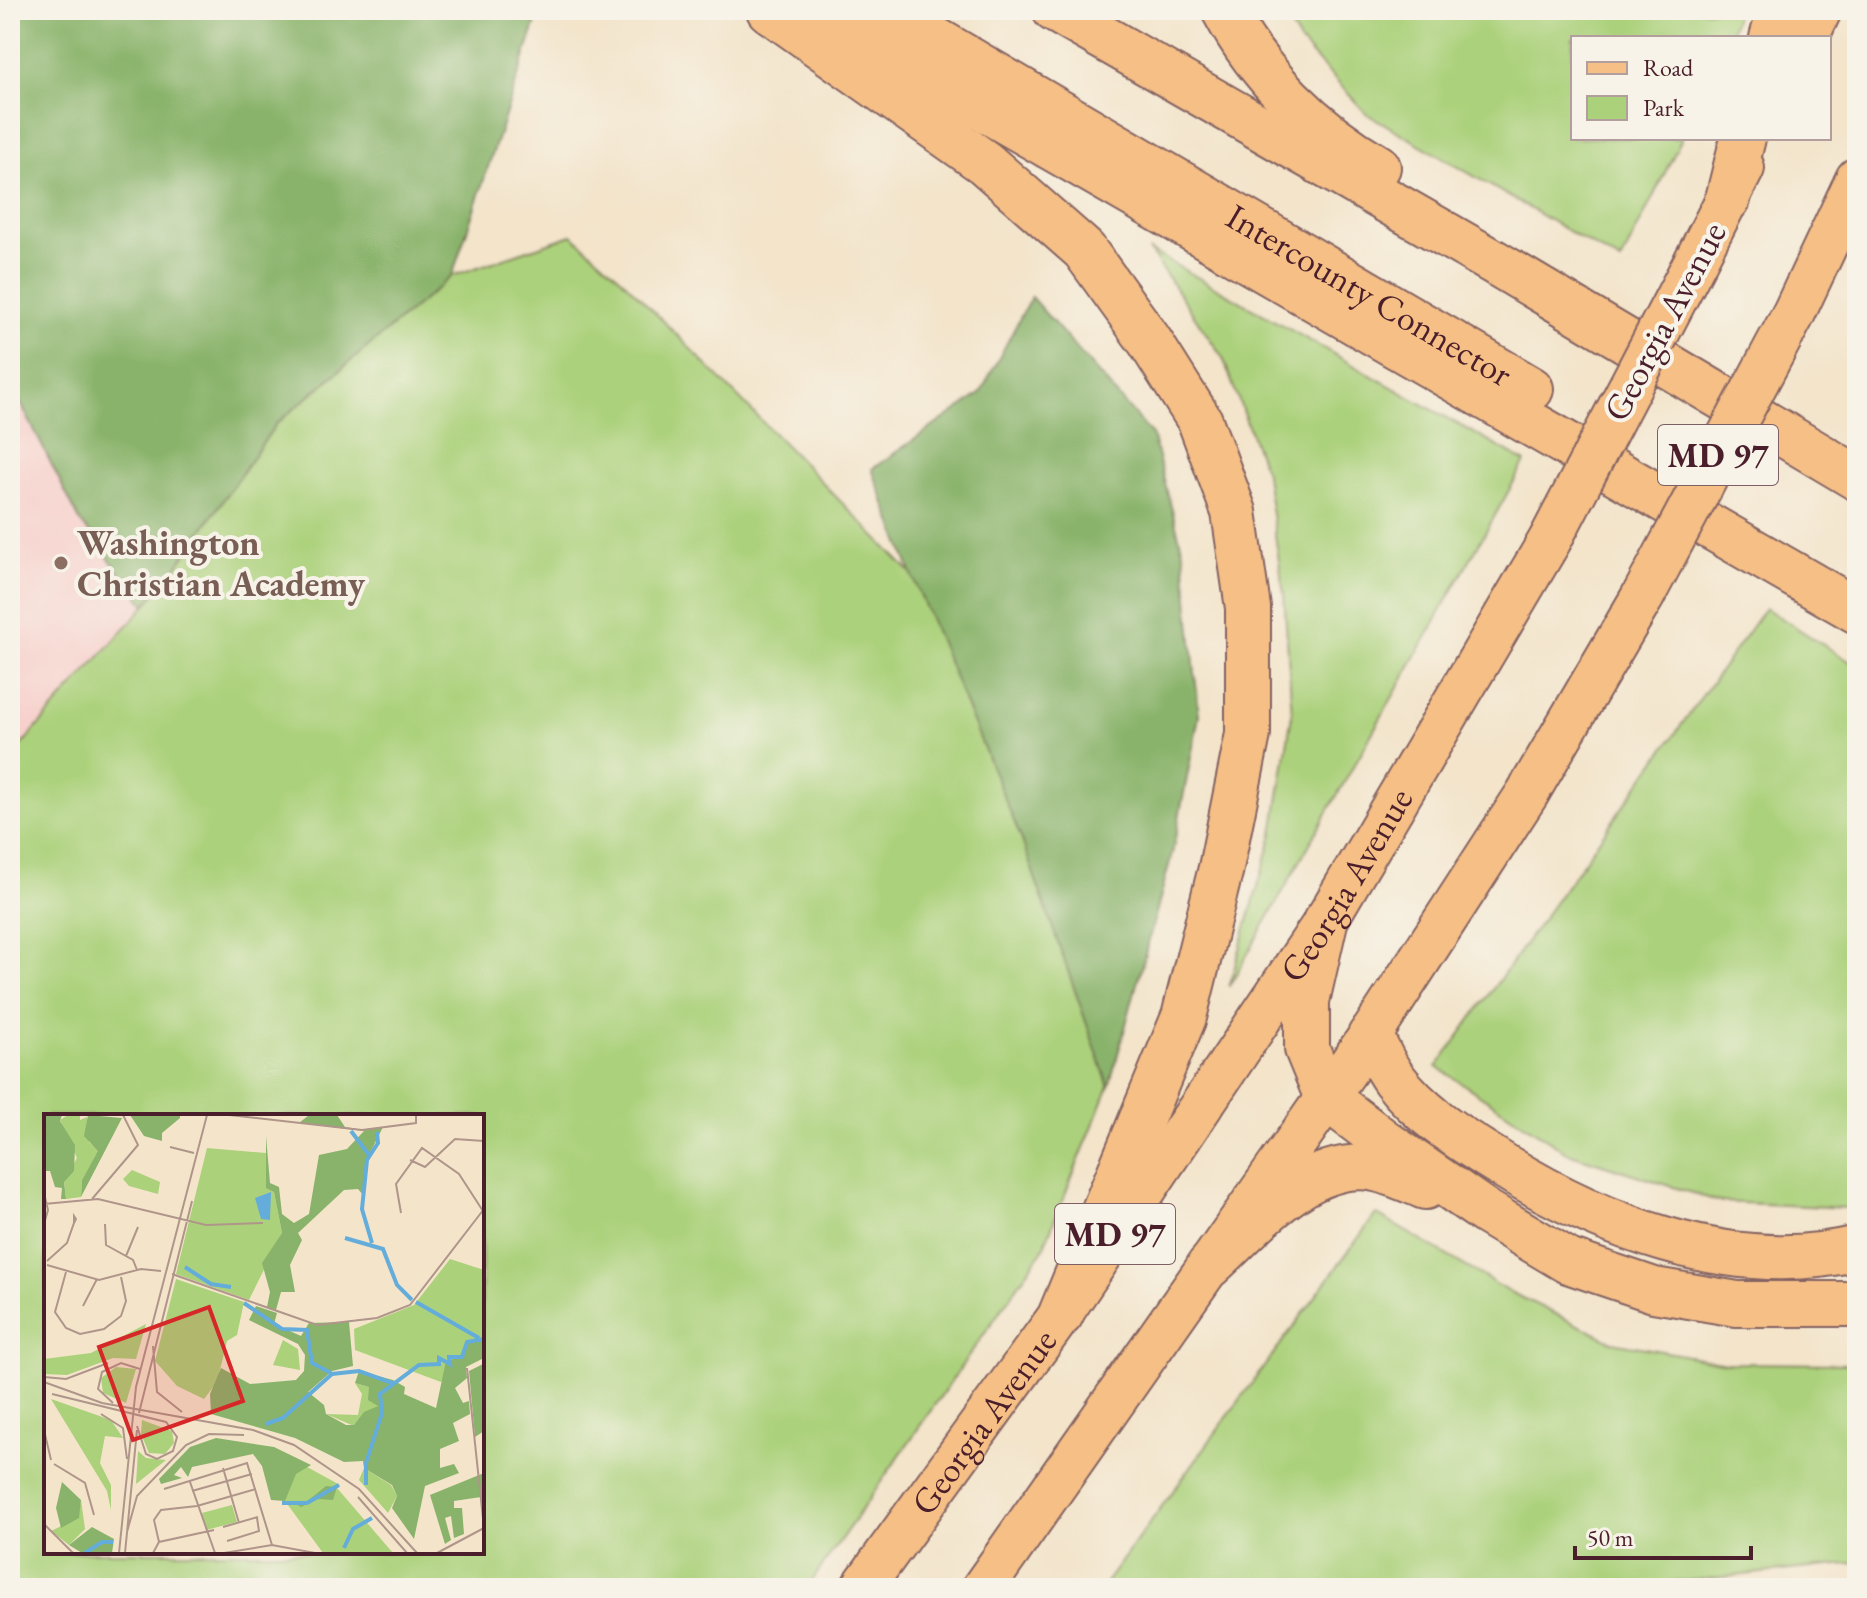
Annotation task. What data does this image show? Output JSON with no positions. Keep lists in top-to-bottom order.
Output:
{
  "streets": {
    "highway": ["Intercounty Connector"],
    "main road": ["Georgia Avenue", "MD 97"]
  },
  "places": ["Washington Christian Academy"],
  "legend": ["Road", "Park"],
  "scale_bar": "50 m"
}
